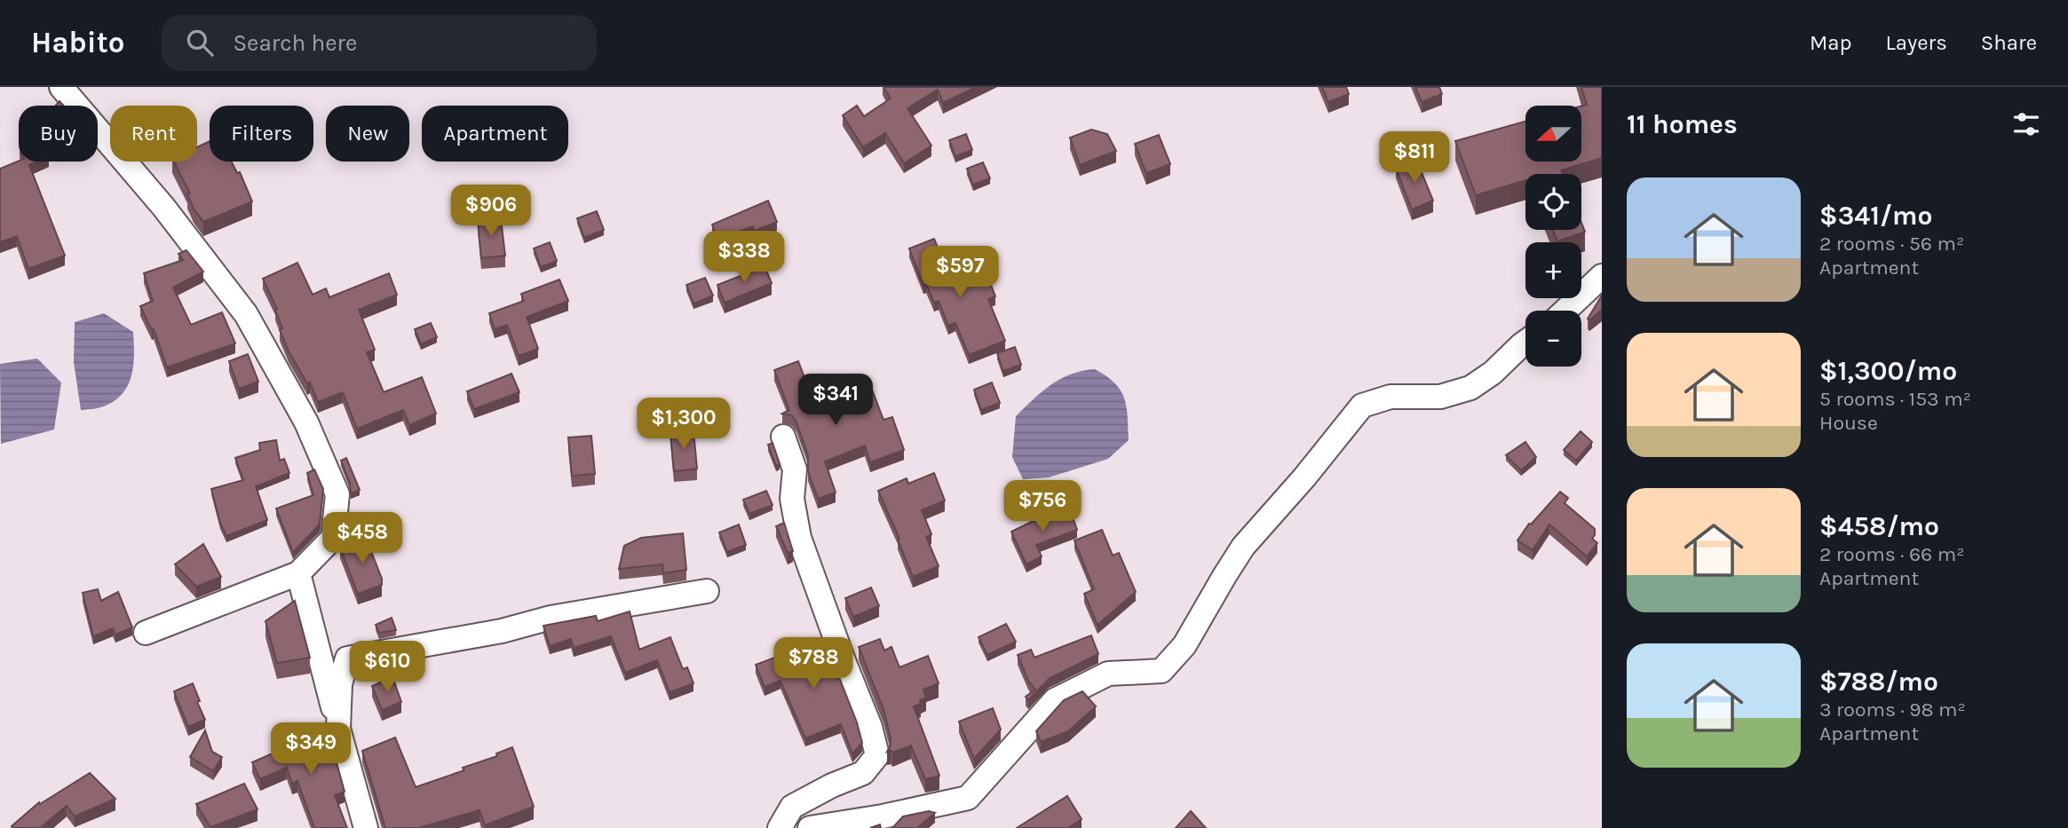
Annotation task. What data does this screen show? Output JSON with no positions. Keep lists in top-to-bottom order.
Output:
{
  "north": "left",
  "page": {
    "header": "Habito",
    "search": "Search here",
    "nav": ["Map", "Layers", "Share"],
    "heading": "11 homes",
    "map_buttons": ["+", "−"],
    "chip": [
      "Buy",
      "Rent",
      "Filters",
      "New",
      "Apartment"
    ],
    "price": [
      "$811",
      "$906",
      "$338",
      "$597",
      "$341",
      "$1,300",
      "$756",
      "$458",
      "$788",
      "$610",
      "$349"
    ],
    "list": [
      {
        "name": "$341/mo",
        "note": "2 rooms · 56 m² · Apartment"
      },
      {
        "name": "$1,300/mo",
        "note": "5 rooms · 153 m² · House"
      },
      {
        "name": "$458/mo",
        "note": "2 rooms · 66 m² · Apartment"
      },
      {
        "name": "$788/mo",
        "note": "3 rooms · 98 m² · Apartment"
      }
    ]
  }
}
